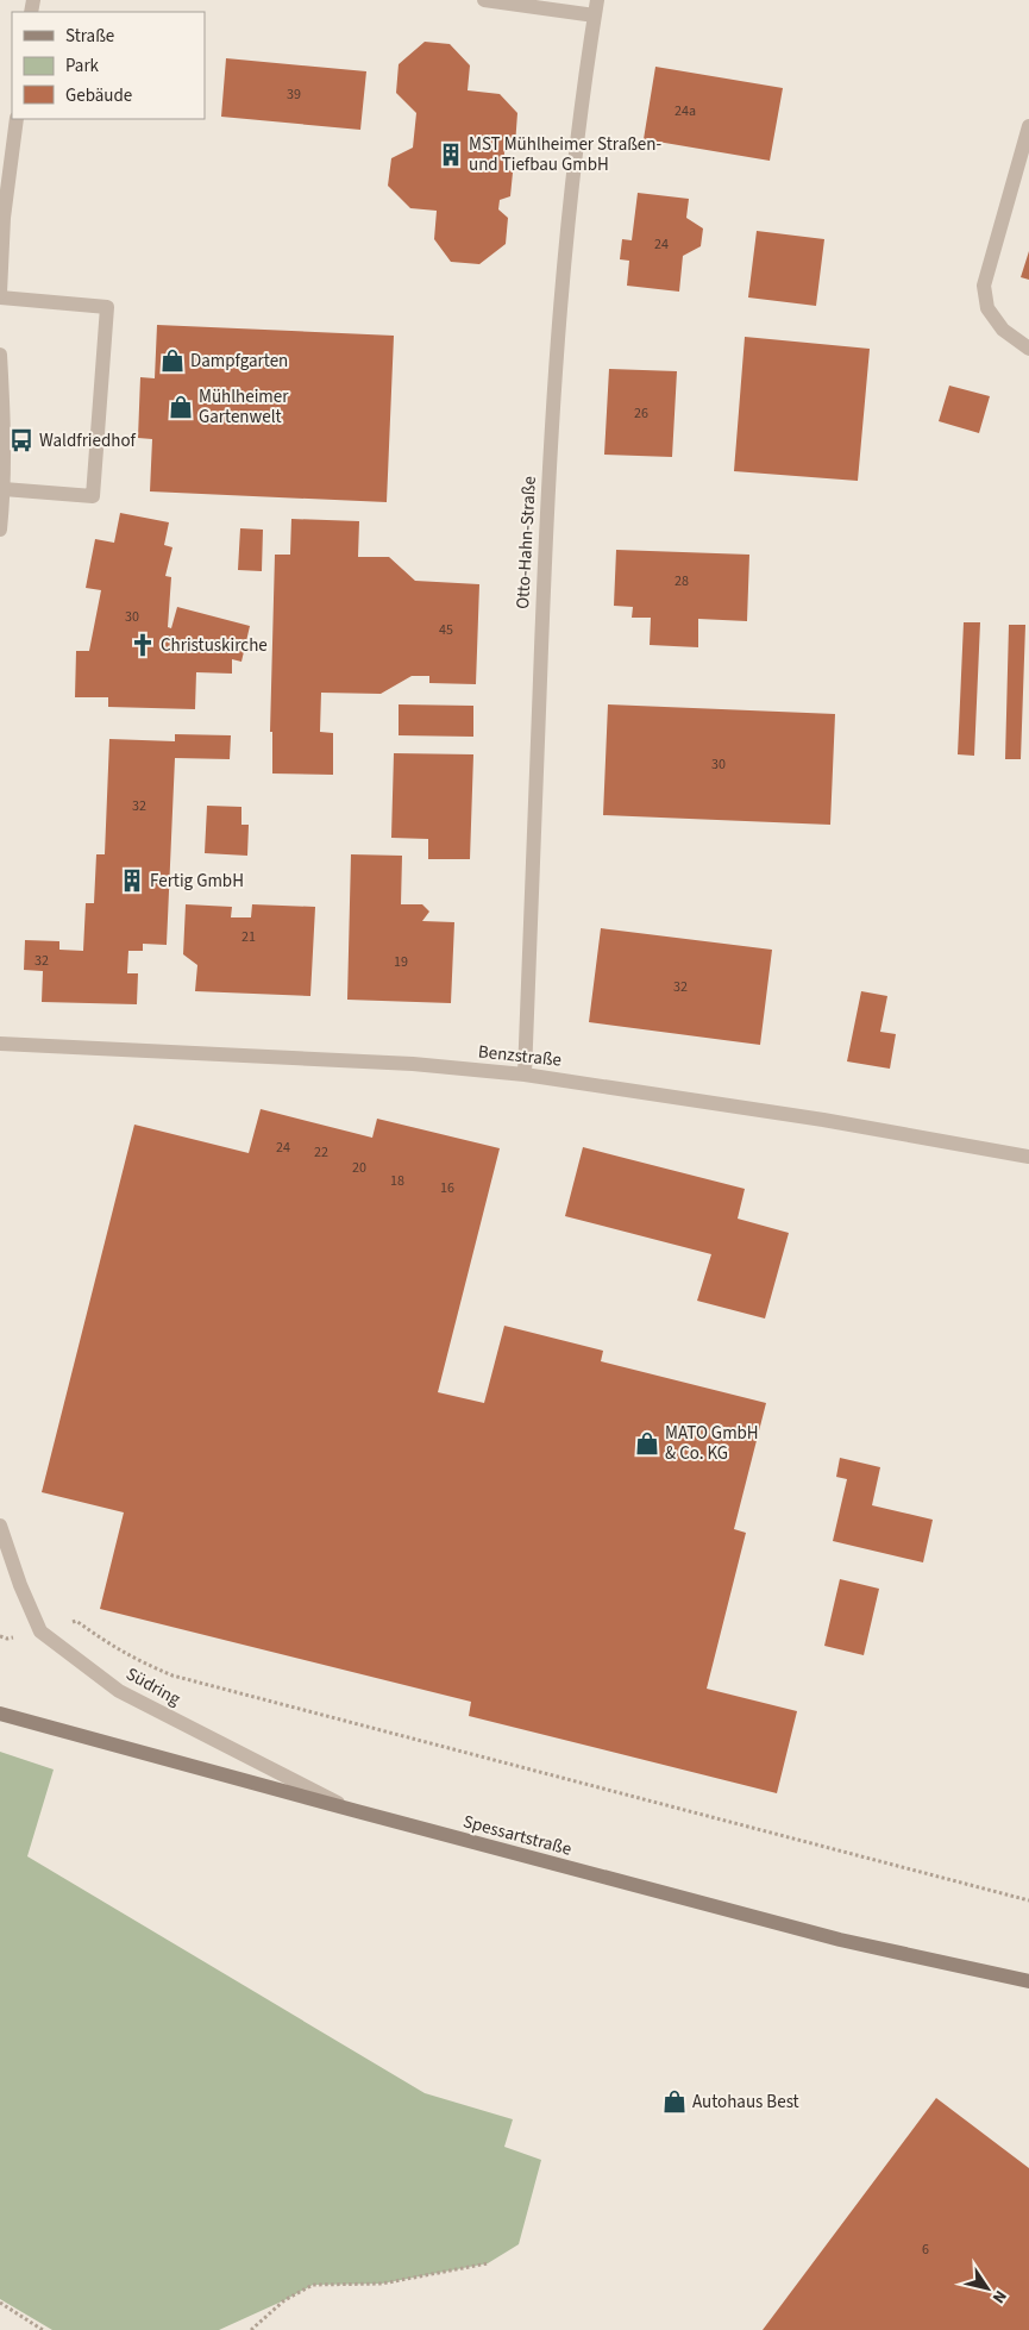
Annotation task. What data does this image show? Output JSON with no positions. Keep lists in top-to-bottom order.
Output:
{
  "streets": {
    "main road": ["Spessartstraße"],
    "street": ["Otto-Hahn-Straße", "Benzstraße", "Südring"]
  },
  "crossings": [
    ["Otto-Hahn-Straße", "Benzstraße"],
    ["Südring", "Spessartstraße"]
  ],
  "places": {
    "building": ["MST Mühlheimer Straßen- und Tiefbau GmbH", "Fertig GmbH"],
    "shop": [
      "Dampfgarten",
      "Mühlheimer Gartenwelt",
      "MATO GmbH & Co. KG",
      "Autohaus Best"
    ],
    "bus stop": ["Waldfriedhof"],
    "church": ["Christuskirche"]
  },
  "house_numbers": [
    "39",
    "24a",
    "24",
    "26",
    "28",
    "30",
    "45",
    "30",
    "32",
    "21",
    "32",
    "19",
    "32",
    "24",
    "22",
    "20",
    "18",
    "16",
    "6"
  ],
  "legend": ["Straße", "Park", "Gebäude"],
  "north": "bottom right"
}
